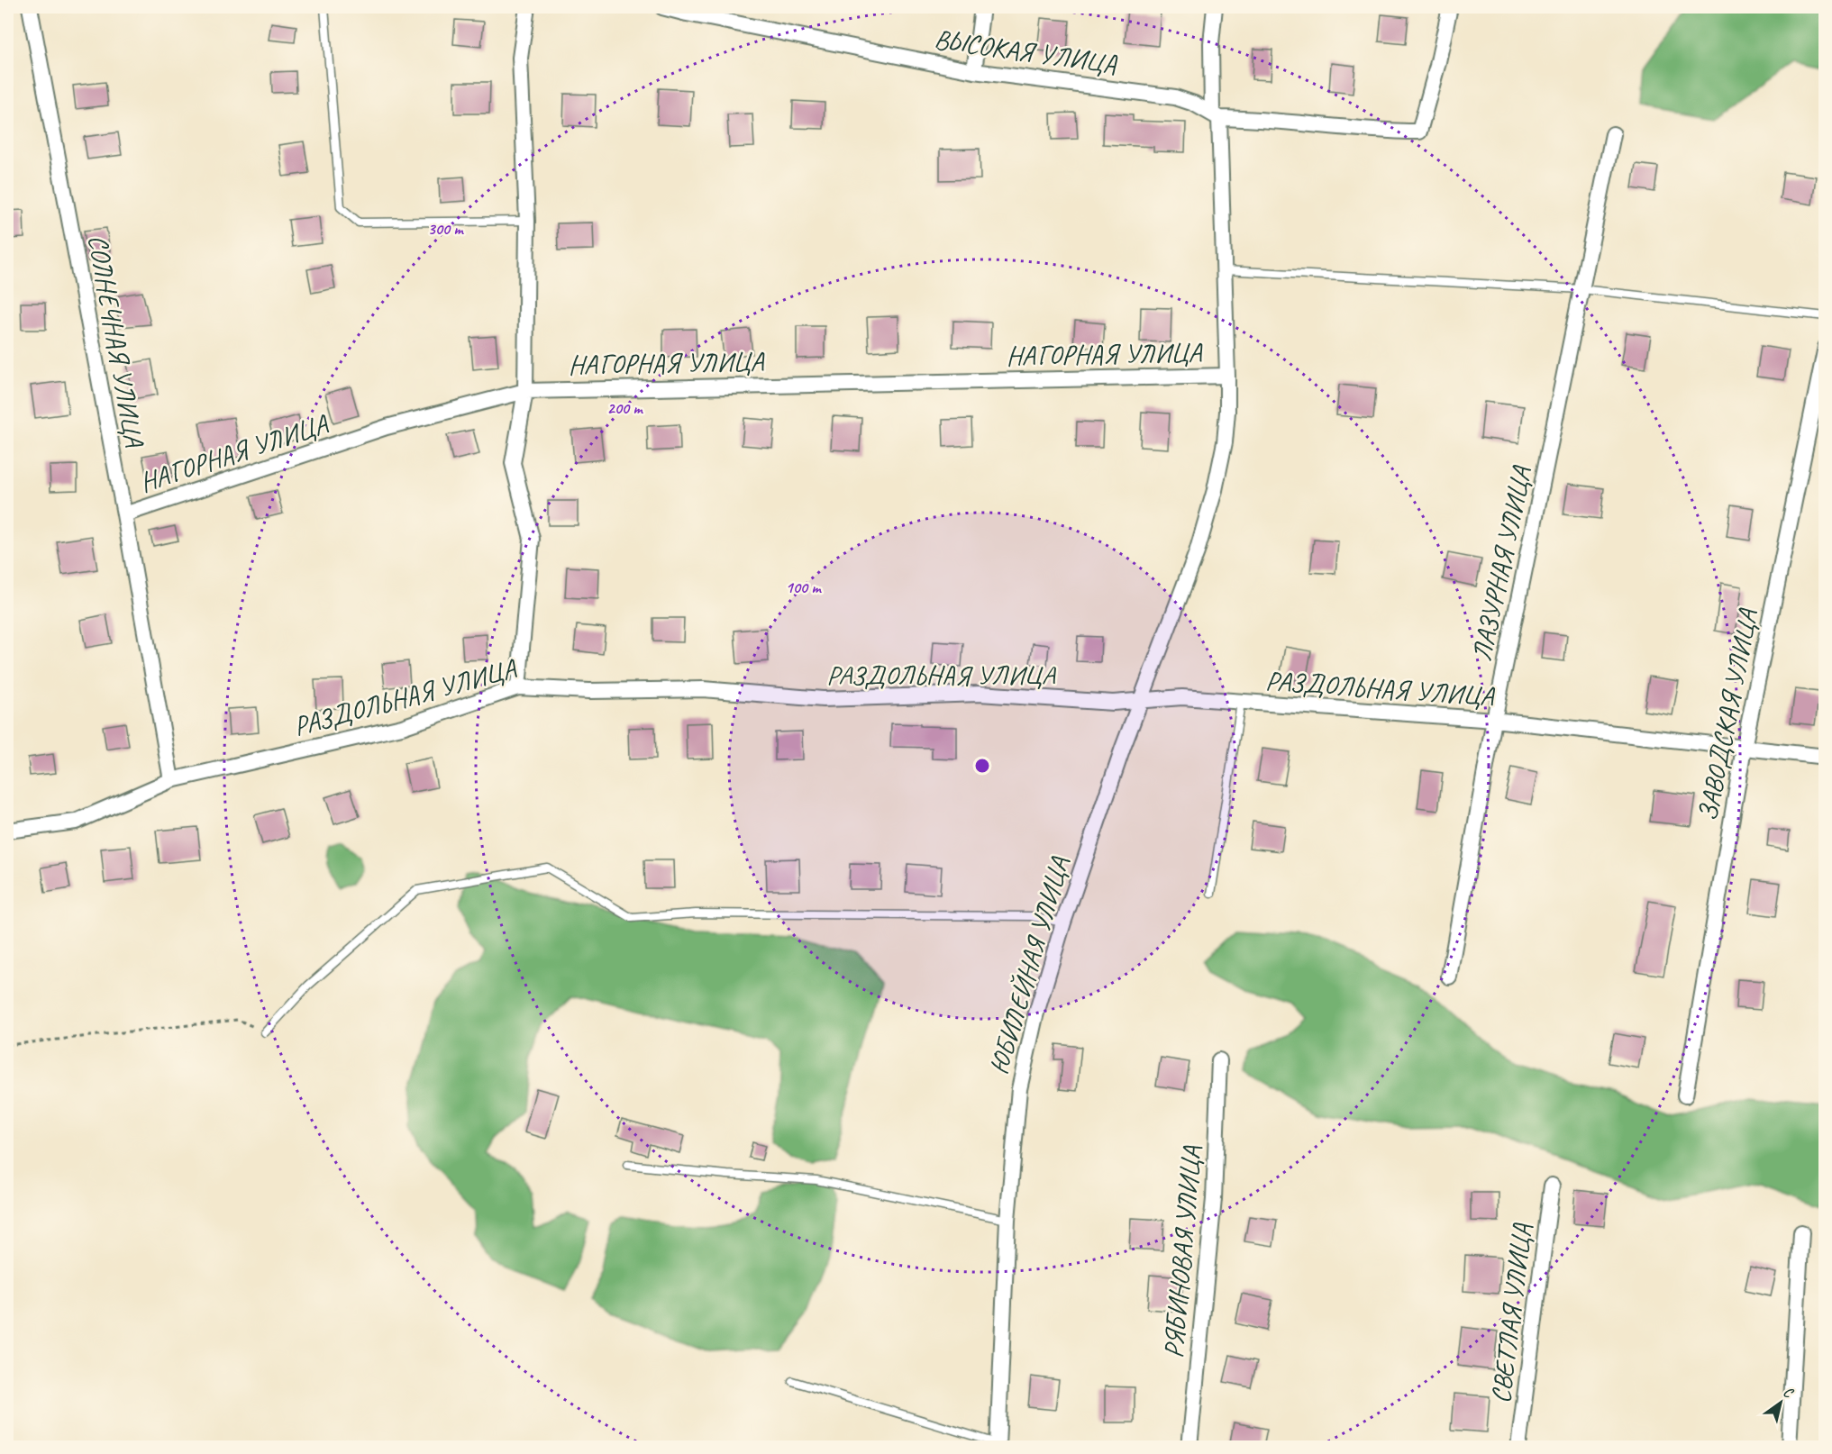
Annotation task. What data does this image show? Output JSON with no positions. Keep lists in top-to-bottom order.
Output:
{
  "streets": {
    "street": [
      "ВЫСОКАЯ УЛИЦА",
      "СОЛНЕЧНАЯ УЛИЦА",
      "НАГОРНАЯ УЛИЦА",
      "ЛАЗУРНАЯ УЛИЦА",
      "РАЗДОЛЬНАЯ УЛИЦА",
      "ЗАВОДСКАЯ УЛИЦА",
      "ЮБИЛЕЙНАЯ УЛИЦА",
      "РЯБИНОВАЯ УЛИЦА",
      "СВЕТЛАЯ УЛИЦА"
    ]
  },
  "crossings": [
    ["ВЫСОКАЯ УЛИЦА", "ЮБИЛЕЙНАЯ УЛИЦА"],
    ["СОЛНЕЧНАЯ УЛИЦА", "НАГОРНАЯ УЛИЦА"],
    ["СОЛНЕЧНАЯ УЛИЦА", "РАЗДОЛЬНАЯ УЛИЦА"],
    ["НАГОРНАЯ УЛИЦА", "ЮБИЛЕЙНАЯ УЛИЦА"],
    ["ЛАЗУРНАЯ УЛИЦА", "РАЗДОЛЬНАЯ УЛИЦА"],
    ["РАЗДОЛЬНАЯ УЛИЦА", "ЗАВОДСКАЯ УЛИЦА"],
    ["РАЗДОЛЬНАЯ УЛИЦА", "ЮБИЛЕЙНАЯ УЛИЦА"]
  ],
  "north": "top right",
  "rings": ["300 m", "200 m", "100 m"]
}
